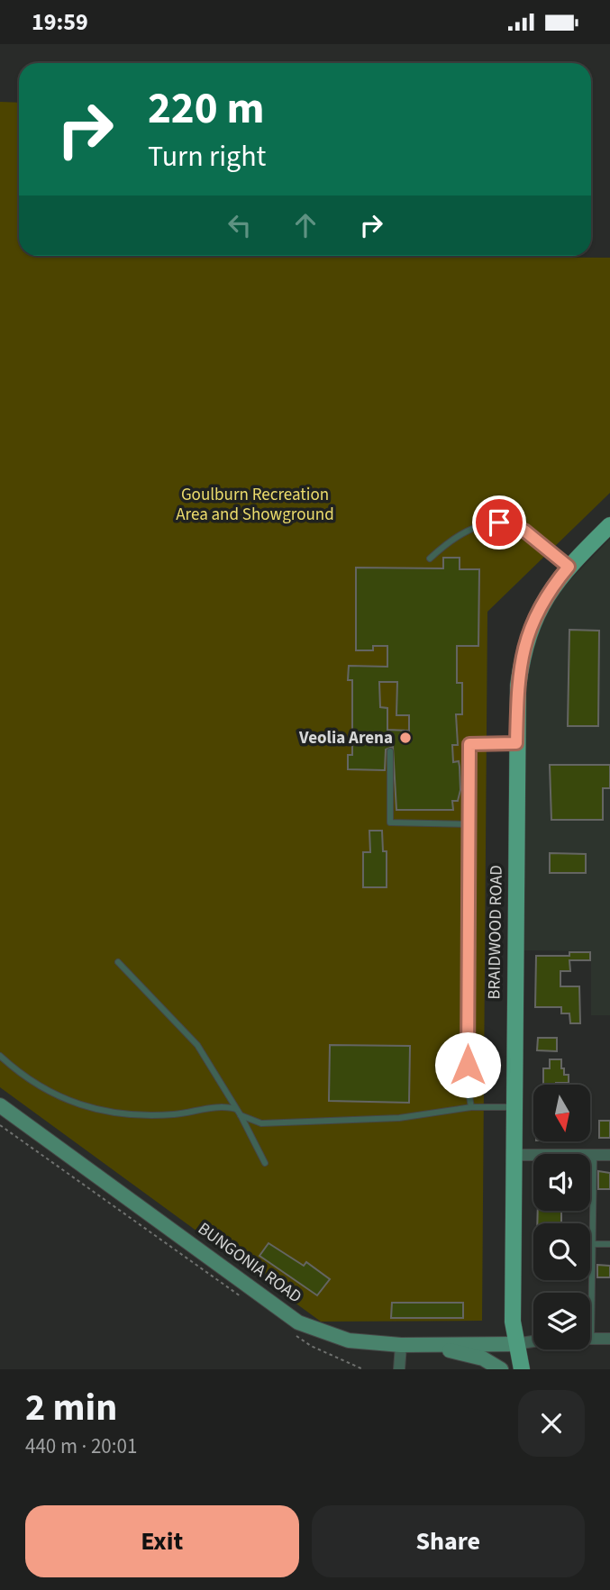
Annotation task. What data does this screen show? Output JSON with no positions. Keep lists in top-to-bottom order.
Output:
{
  "streets": {
    "main road": ["BRAIDWOOD ROAD"],
    "street": ["BUNGONIA ROAD"]
  },
  "crossings": [
    ["BRAIDWOOD ROAD", "BUNGONIA ROAD"]
  ],
  "parks": ["Goulburn Recreation Area and Showground"],
  "places": ["Veolia Arena"],
  "north": "bottom",
  "page": {
    "status": "19:59",
    "turn": ["220 m", "Turn right"],
    "heading": ["2 min", "440 m · 20:01"],
    "buttons": ["Exit", "Share"]
  }
}
